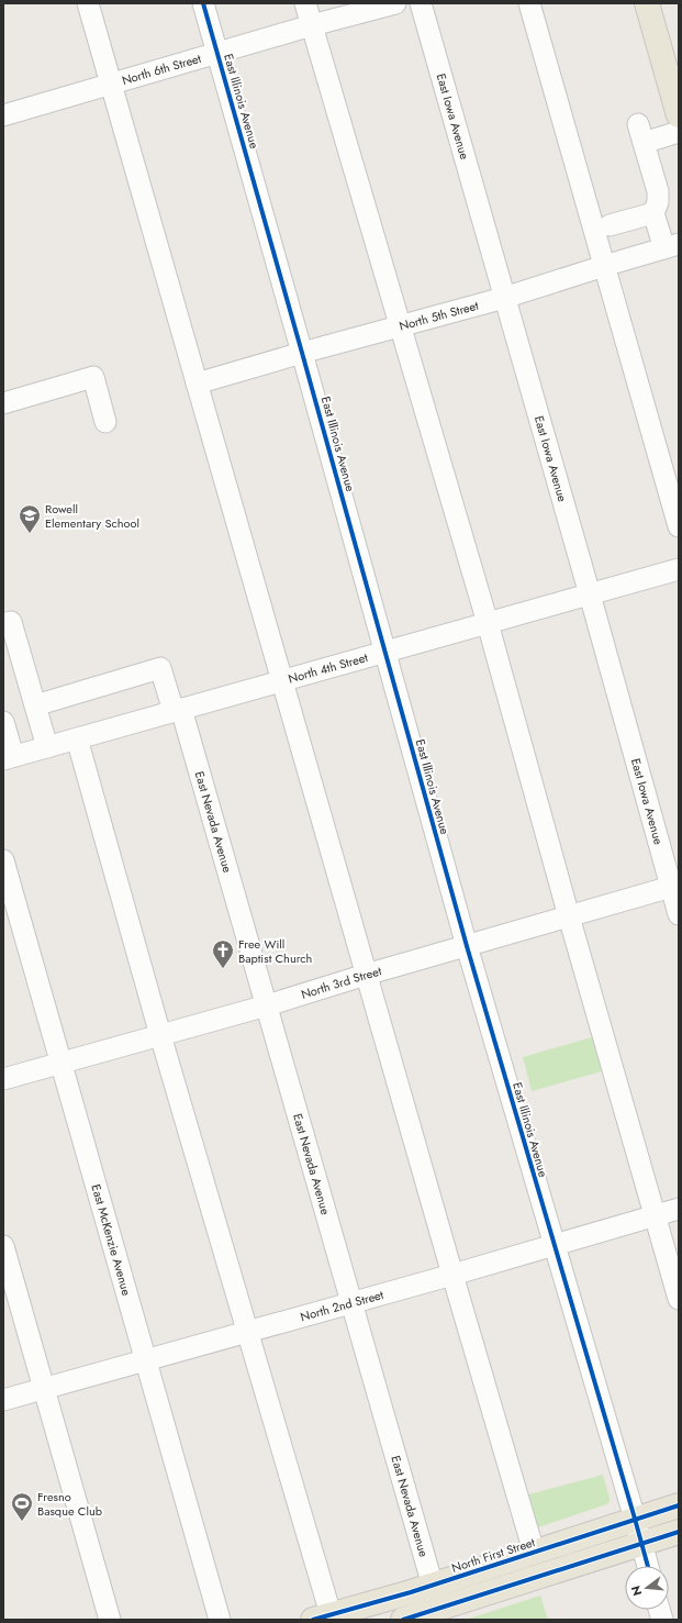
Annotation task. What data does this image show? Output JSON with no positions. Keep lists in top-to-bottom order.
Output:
{
  "streets": {
    "main road": ["North First Street"],
    "street": [
      "North 6th Street",
      "East Illinois Avenue",
      "East Iowa Avenue",
      "North 5th Street",
      "North 4th Street",
      "East Nevada Avenue",
      "North 3rd Street",
      "East McKenzie Avenue",
      "North 2nd Street"
    ]
  },
  "crossings": [
    ["North 6th Street", "East Illinois Avenue"],
    ["East Illinois Avenue", "North 5th Street"],
    ["East Illinois Avenue", "North 4th Street"],
    ["East Illinois Avenue", "North 3rd Street"],
    ["East Illinois Avenue", "North 2nd Street"],
    ["East Illinois Avenue", "North First Street"],
    ["East Iowa Avenue", "North 5th Street"],
    ["East Iowa Avenue", "North 4th Street"],
    ["East Iowa Avenue", "North 3rd Street"],
    ["North 4th Street", "East Nevada Avenue"],
    ["East Nevada Avenue", "North 3rd Street"],
    ["East Nevada Avenue", "North 2nd Street"],
    ["East Nevada Avenue", "North First Street"],
    ["North 3rd Street", "East McKenzie Avenue"],
    ["East McKenzie Avenue", "North 2nd Street"]
  ],
  "places": {
    "school or university": ["Rowell Elementary School"],
    "church": ["Free Will Baptist Church"],
    "sports": ["Fresno Basque Club"]
  },
  "north": "left"
}
